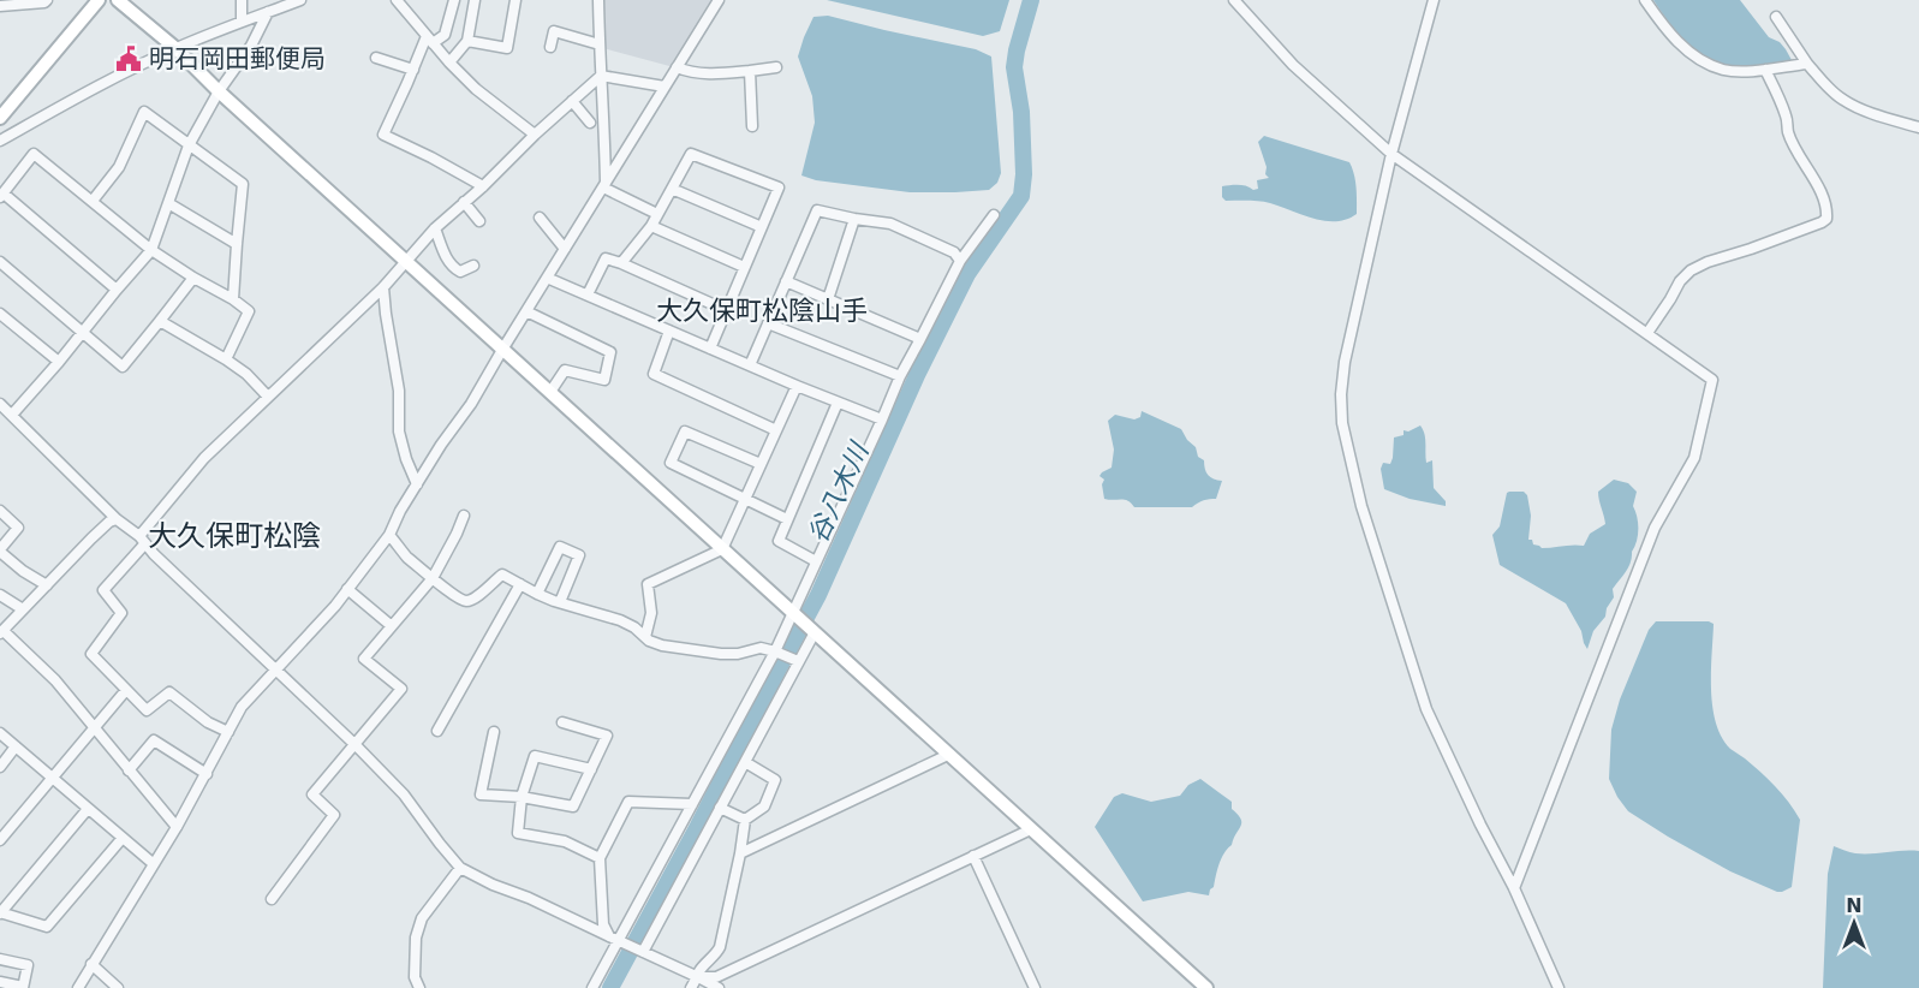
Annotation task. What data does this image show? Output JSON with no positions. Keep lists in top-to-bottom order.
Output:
{
  "districts": ["大久保町松陰山手", "大久保町松陰"],
  "water": ["谷八木川"],
  "places": {
    "public building": ["明石岡田郵便局"]
  },
  "north": "top"
}
